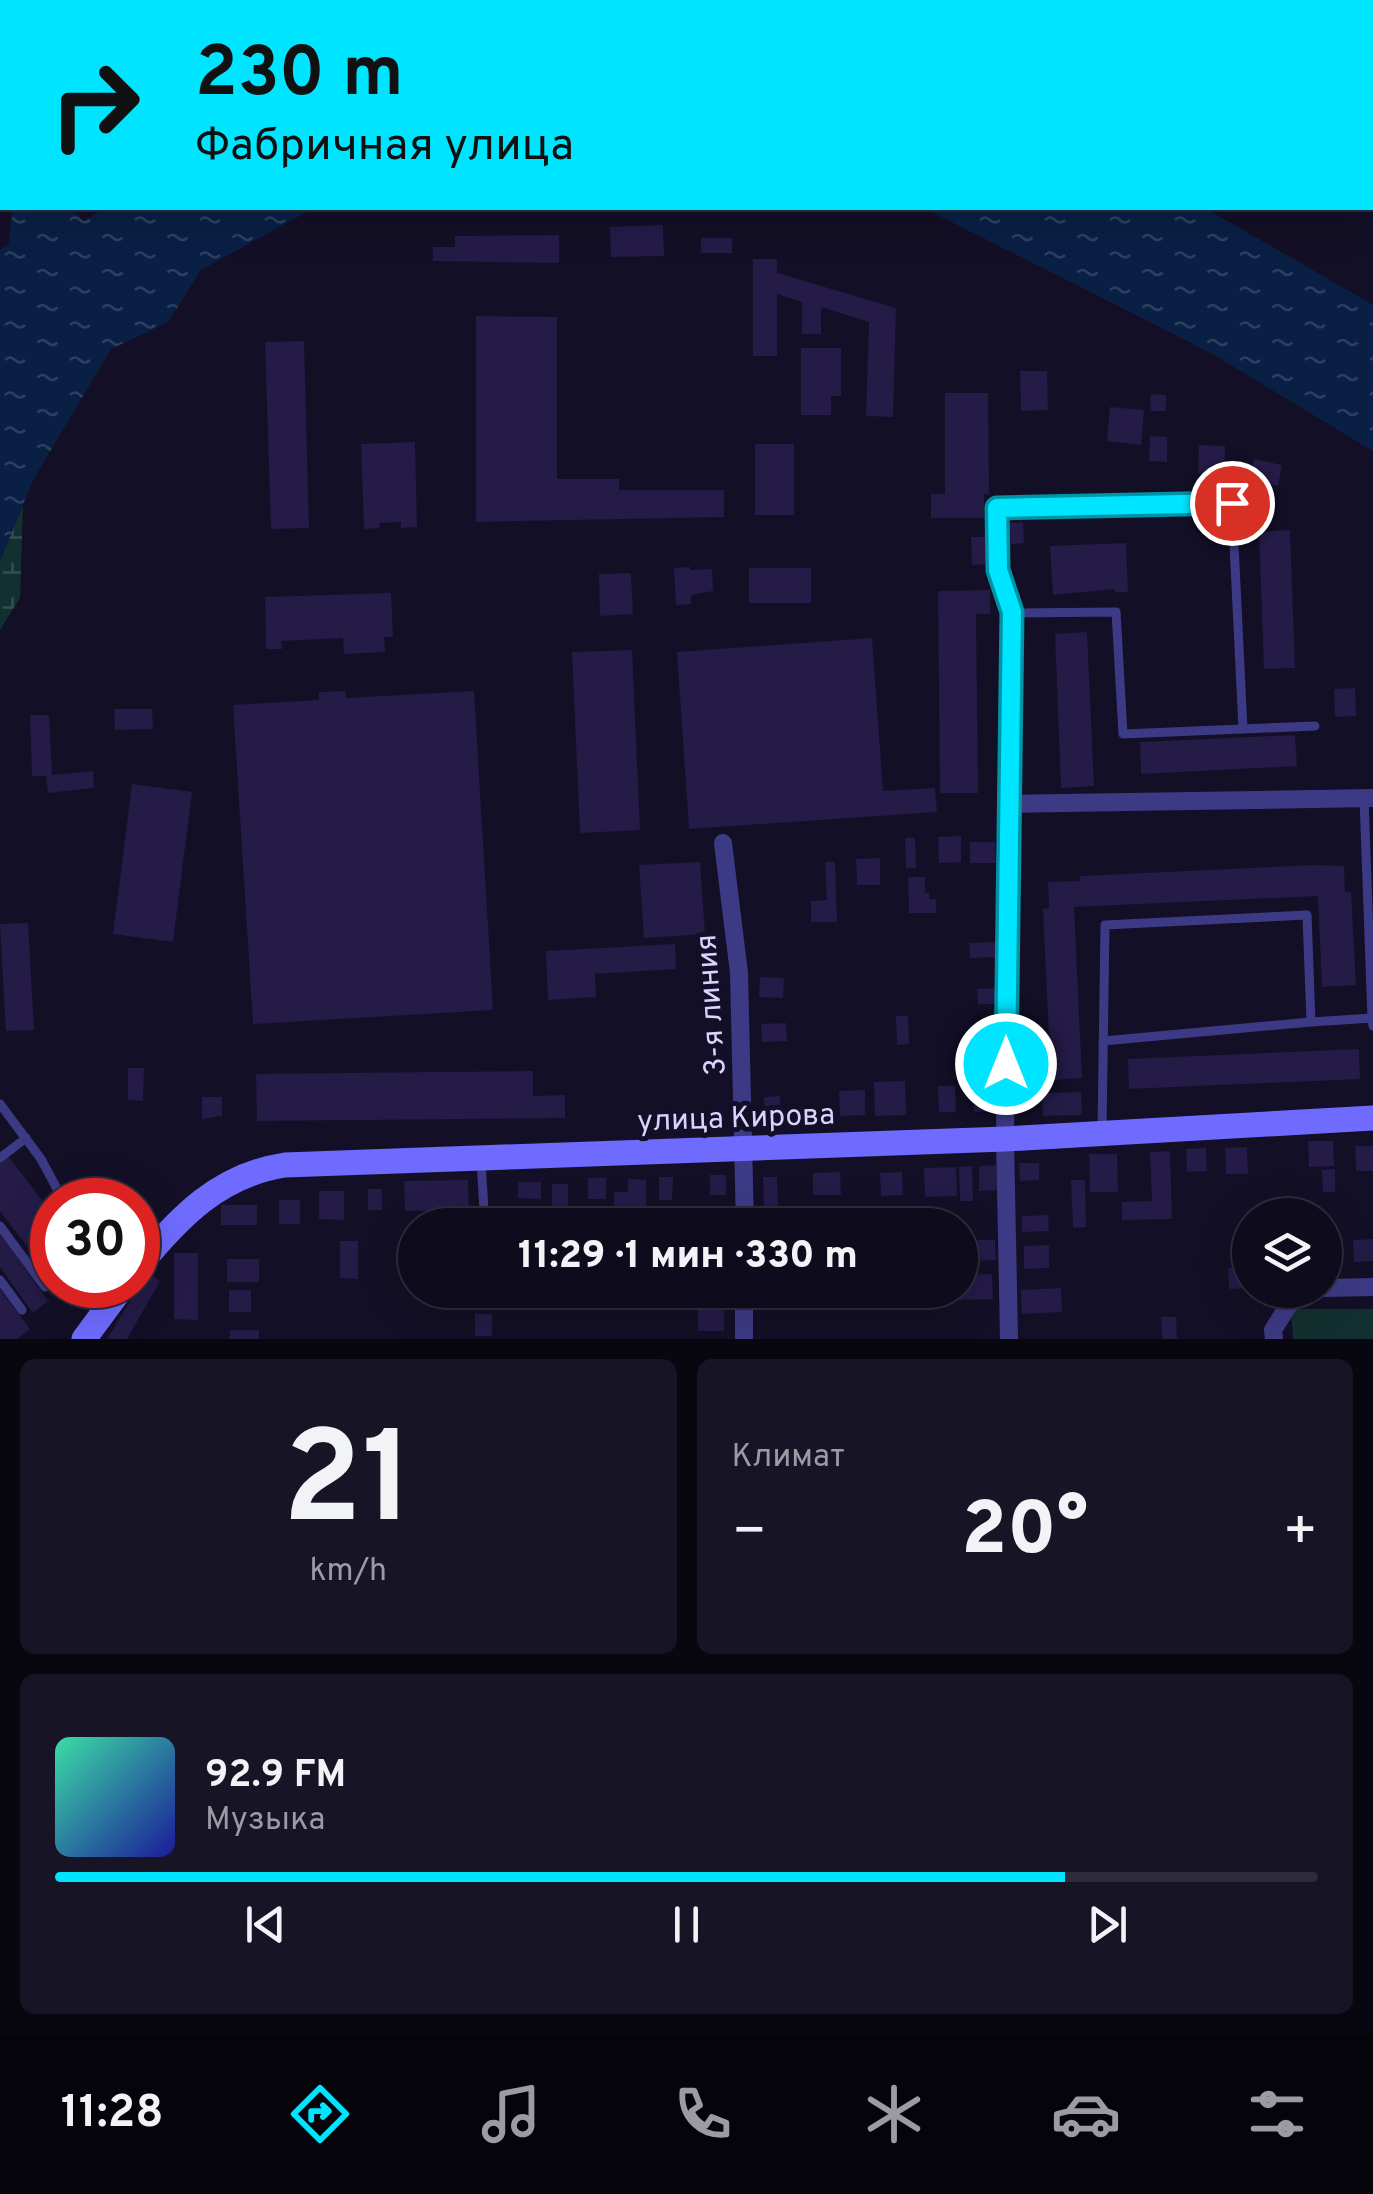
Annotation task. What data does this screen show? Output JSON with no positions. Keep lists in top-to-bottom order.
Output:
{
  "streets": {
    "street": ["3-я линия", "улица Кирова"]
  },
  "crossings": [
    ["3-я линия", "улица Кирова"]
  ],
  "page": {
    "turn": ["230 m", "Фабричная улица"],
    "limit": "30",
    "trip": "11:29 · 1 мин · 330 m",
    "tile": [
      ["21", "km/h"],
      "Климат"
    ],
    "heat": ["−", "20°", "+"],
    "song": ["92.9 FM", "Музыка"],
    "tabs": "11:28"
  }
}
